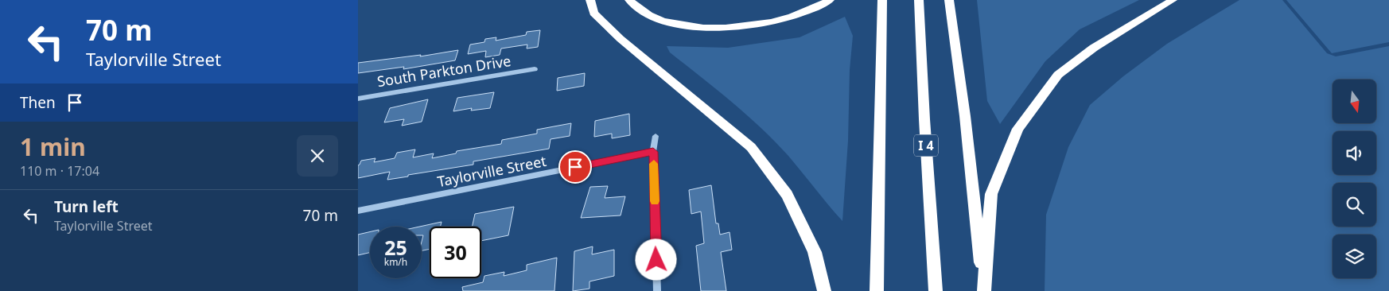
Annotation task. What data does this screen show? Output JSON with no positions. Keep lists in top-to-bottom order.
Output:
{
  "streets": {
    "highway": ["I 4"],
    "street": ["South Parkton Drive", "Taylorville Street"]
  },
  "north": "bottom",
  "page": {
    "turn": ["70 m", "Taylorville Street"],
    "then": "Then",
    "heading": ["1 min", "110 m · 17:04"],
    "list": [
      {
        "name": "Turn left",
        "note": "Taylorville Street",
        "value": "70 m"
      }
    ],
    "speed": "25 km/h",
    "limit": "30"
  }
}
